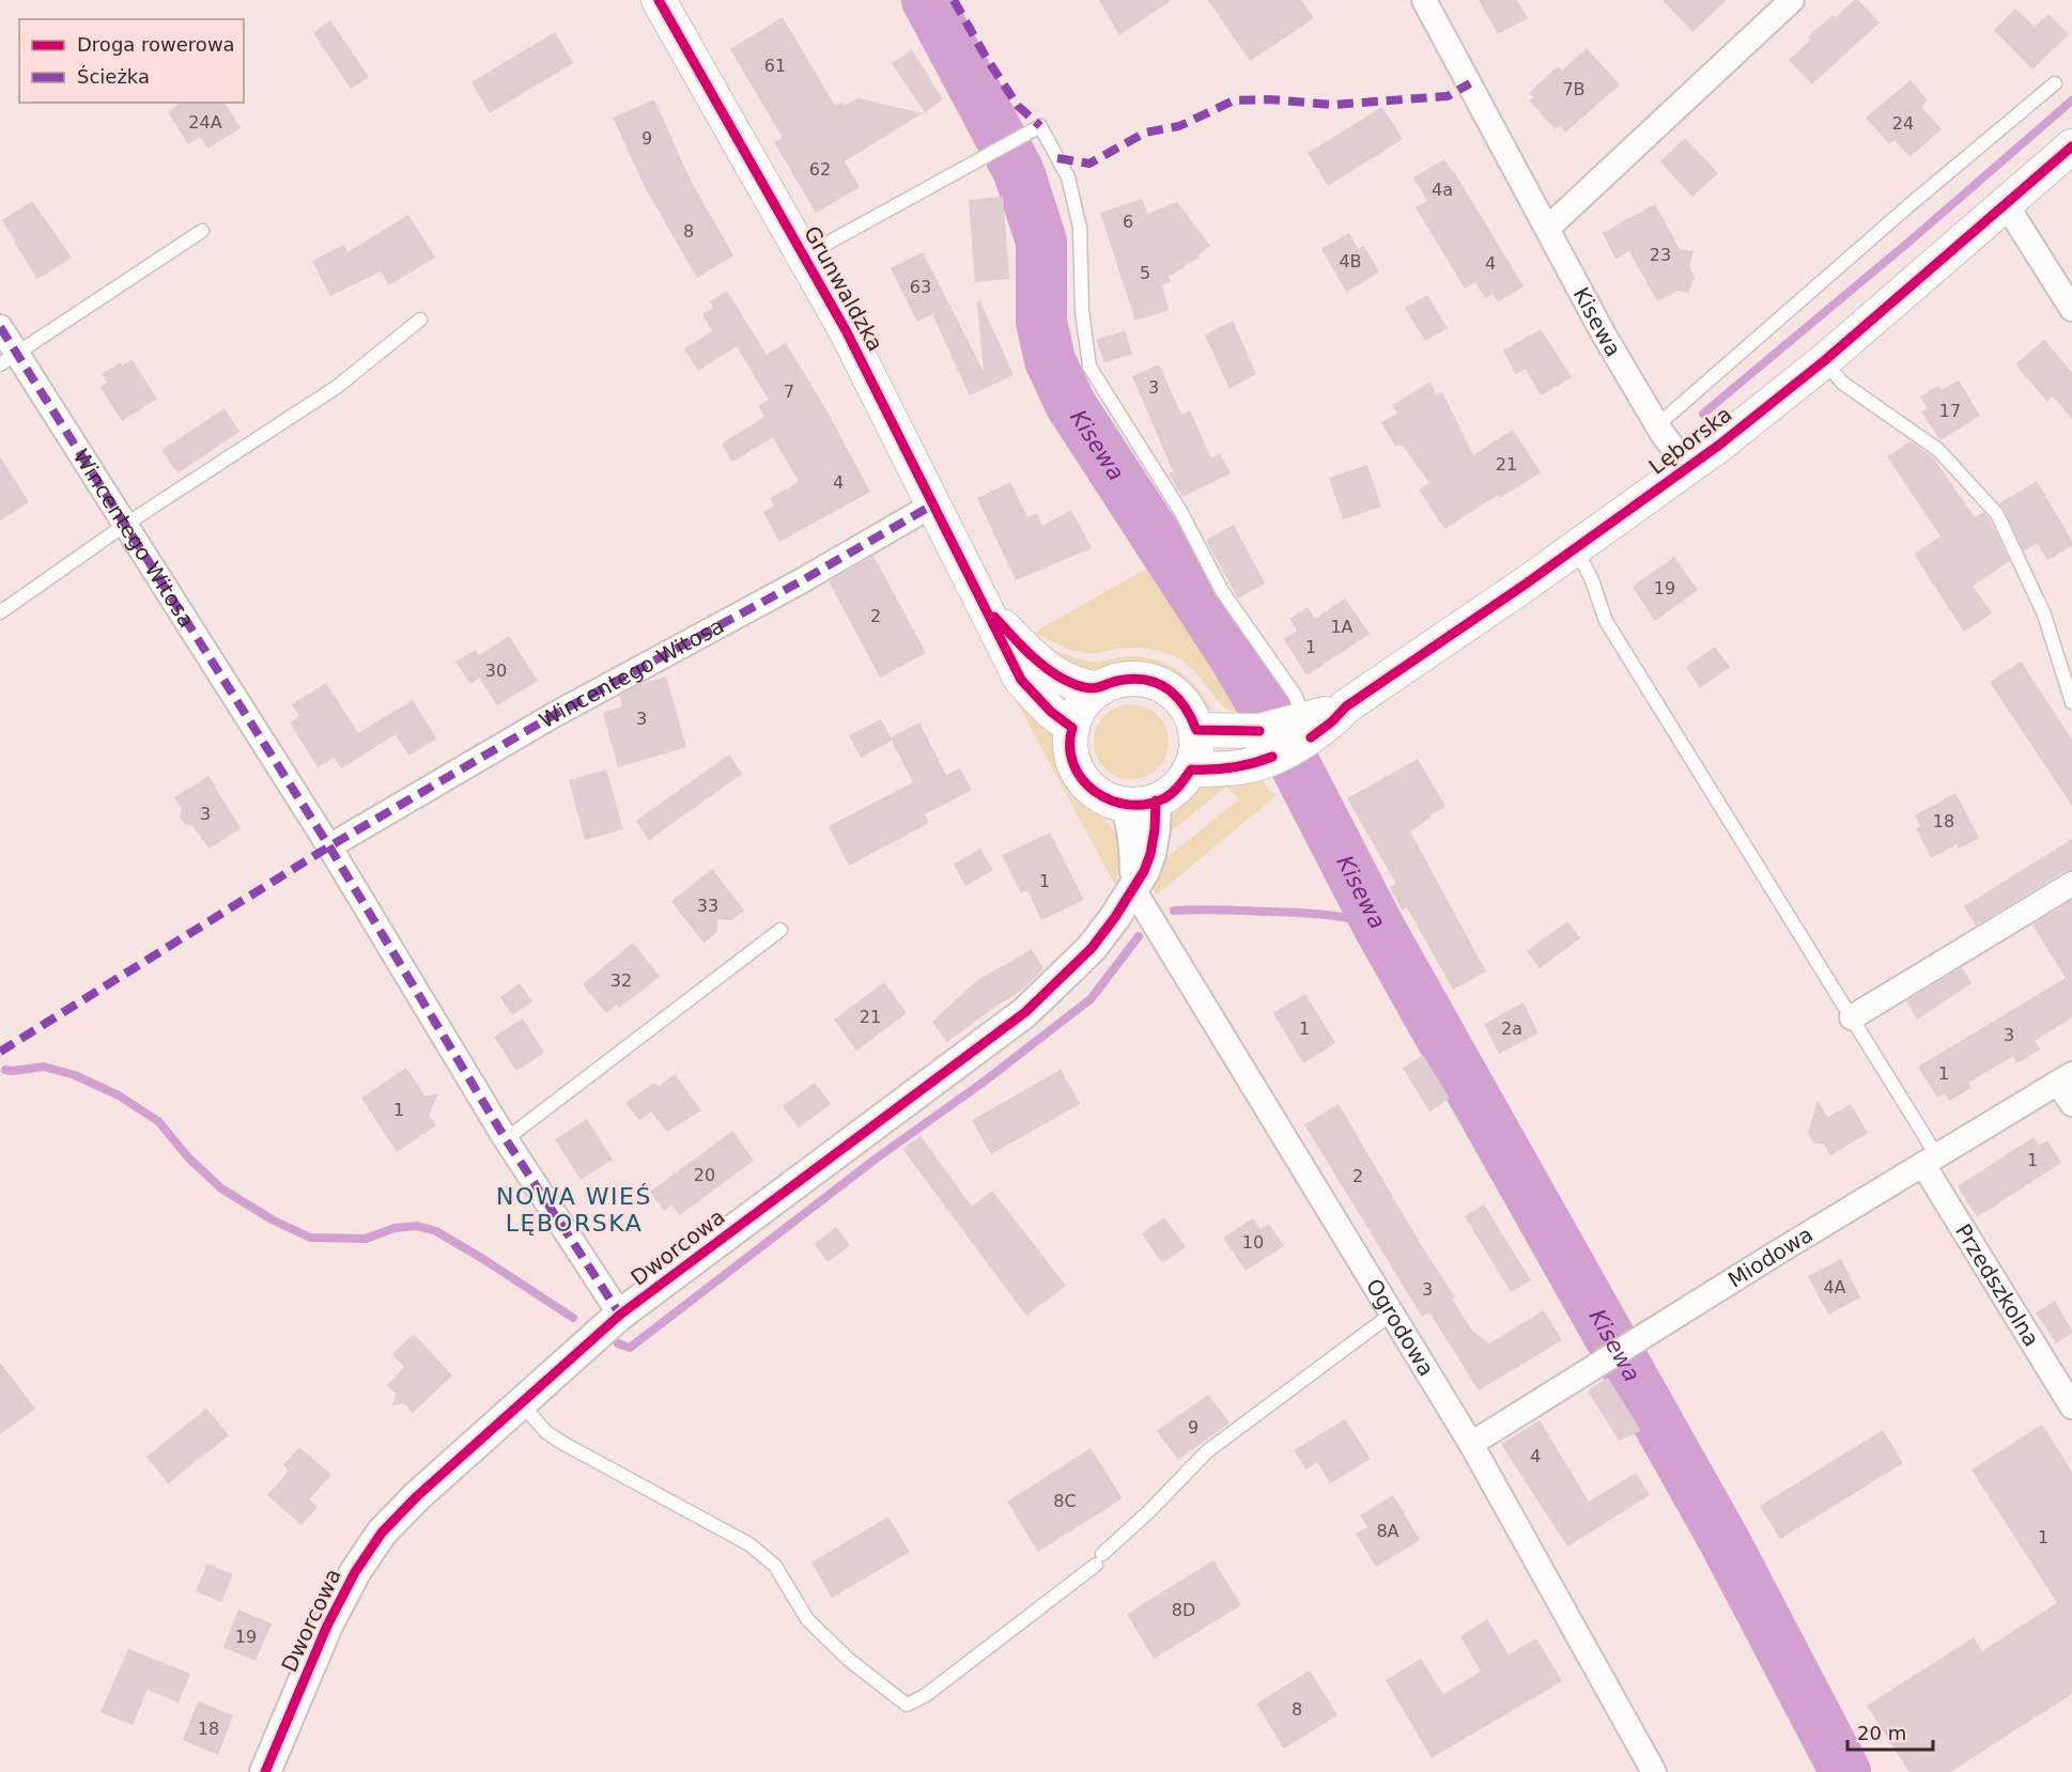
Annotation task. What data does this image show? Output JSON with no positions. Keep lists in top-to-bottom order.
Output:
{
  "streets": {
    "main road": ["Grunwaldzka", "Lęborska"],
    "street": [
      "Kisewa",
      "Wincentego Witosa",
      "Dworcowa",
      "Miodowa",
      "Przedszkolna",
      "Ogrodowa"
    ]
  },
  "crossings": [
    ["Grunwaldzka", "Lęborska"],
    ["Grunwaldzka", "Wincentego Witosa"],
    ["Kisewa", "Lęborska"],
    ["Wincentego Witosa", "Dworcowa"],
    ["Dworcowa", "Ogrodowa"],
    ["Miodowa", "Przedszkolna"],
    ["Miodowa", "Ogrodowa"]
  ],
  "districts": ["NOWA WIEŚ LĘBORSKA"],
  "water": ["Kisewa"],
  "house_numbers": [
    "61",
    "7B",
    "24A",
    "24",
    "9",
    "62",
    "4a",
    "6",
    "8",
    "23",
    "4B",
    "4",
    "5",
    "63",
    "3",
    "7",
    "17",
    "21",
    "4",
    "19",
    "2",
    "1A",
    "1",
    "30",
    "3",
    "3",
    "18",
    "1",
    "33",
    "32",
    "21",
    "1",
    "2a",
    "3",
    "1",
    "1",
    "1",
    "20",
    "2",
    "10",
    "4A",
    "3",
    "9",
    "4",
    "8C",
    "8A",
    "1",
    "8D",
    "19",
    "8",
    "18"
  ],
  "legend": ["Droga rowerowa", "Ścieżka"],
  "scale_bar": "20 m"
}
